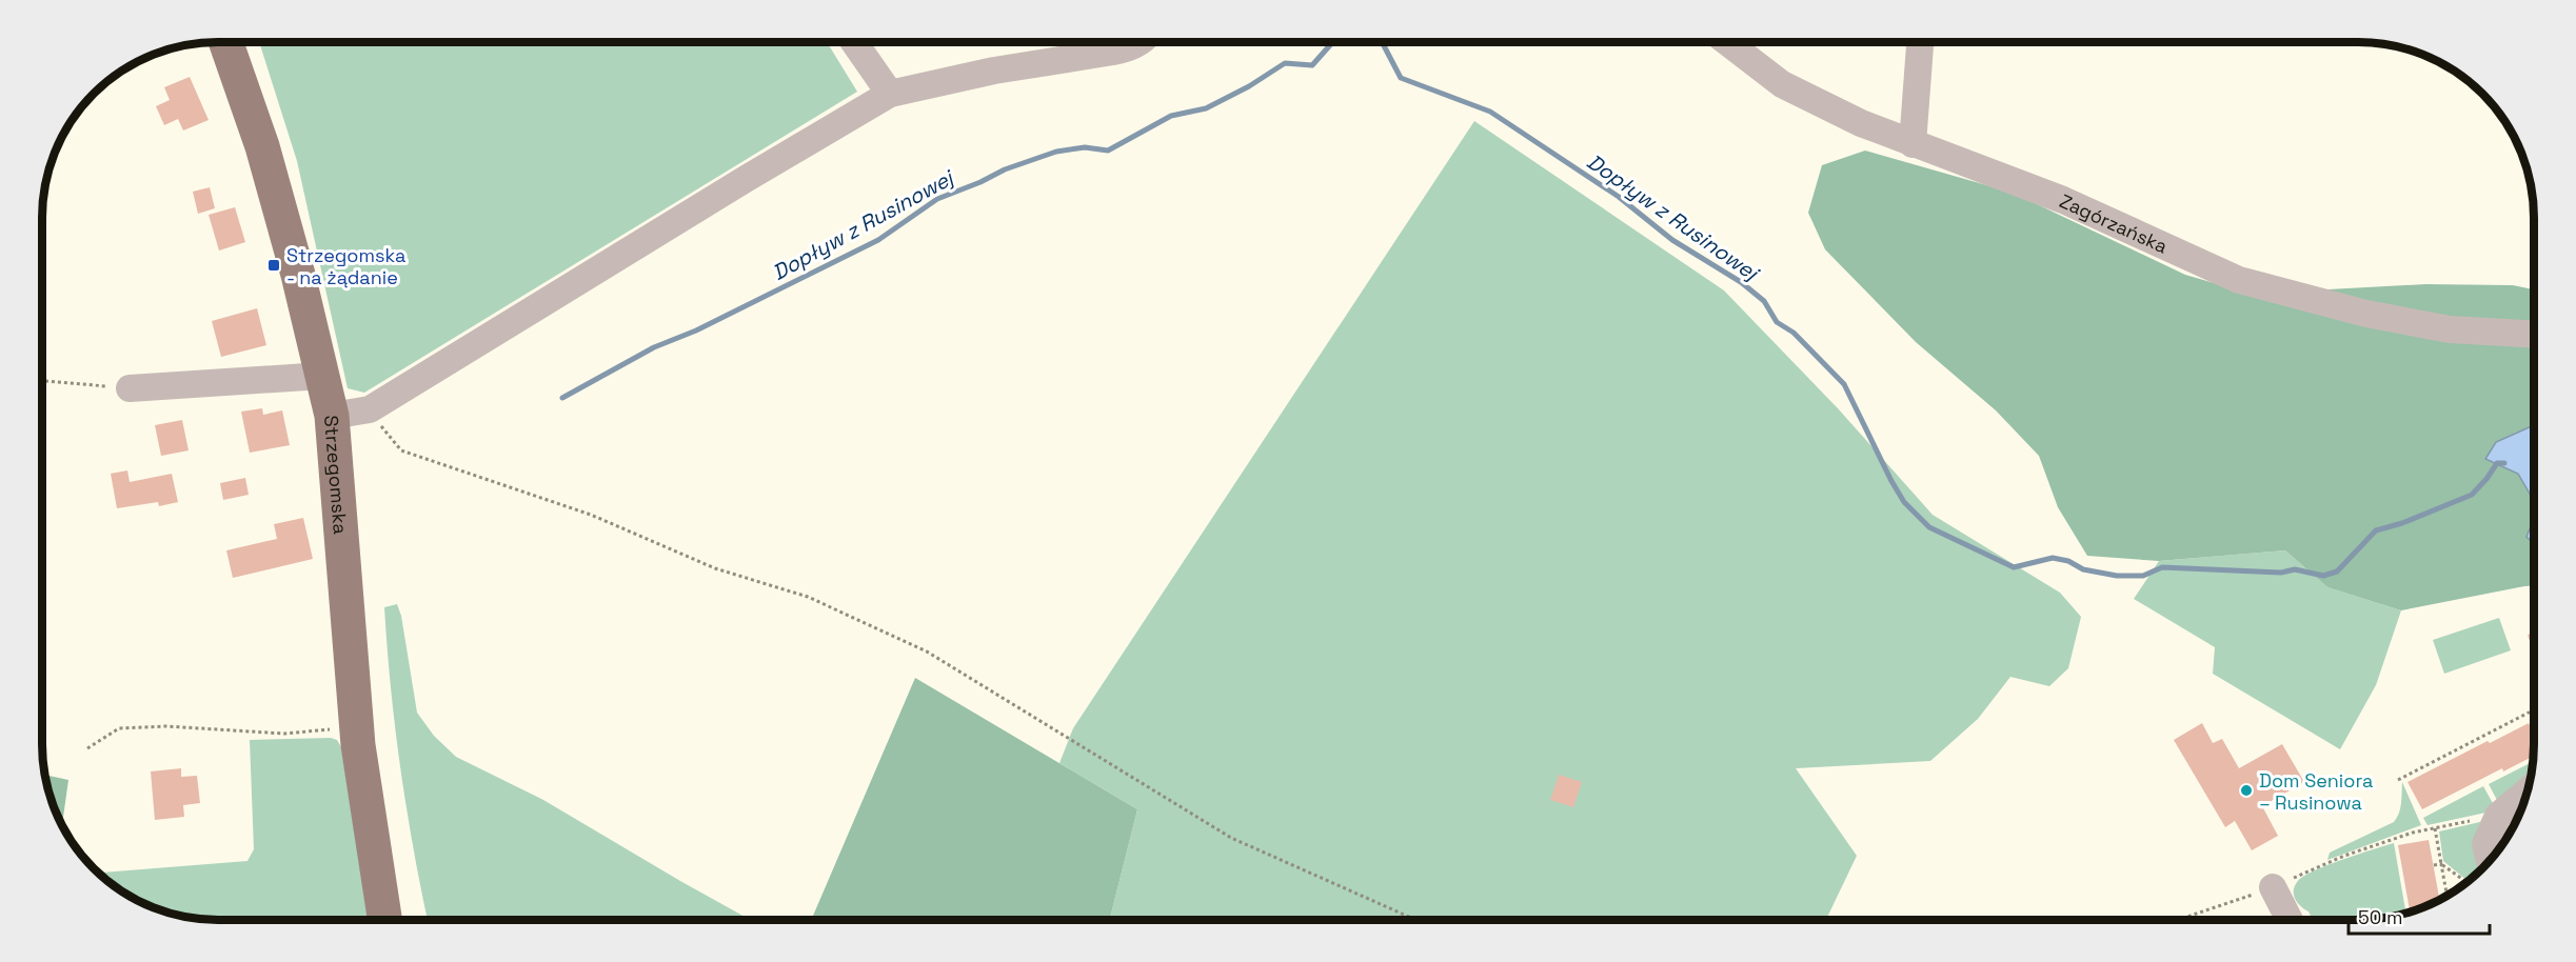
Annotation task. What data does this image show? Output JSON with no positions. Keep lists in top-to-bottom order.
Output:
{
  "streets": {
    "main road": ["Strzegomska"],
    "street": ["Zagórzańska"]
  },
  "water": ["Dopływ z Rusinowej"],
  "places": {
    "transit": ["Strzegomska - na żądanie"],
    "other": ["Dom Seniora – Rusinowa"]
  },
  "scale_bar": "50 m"
}
